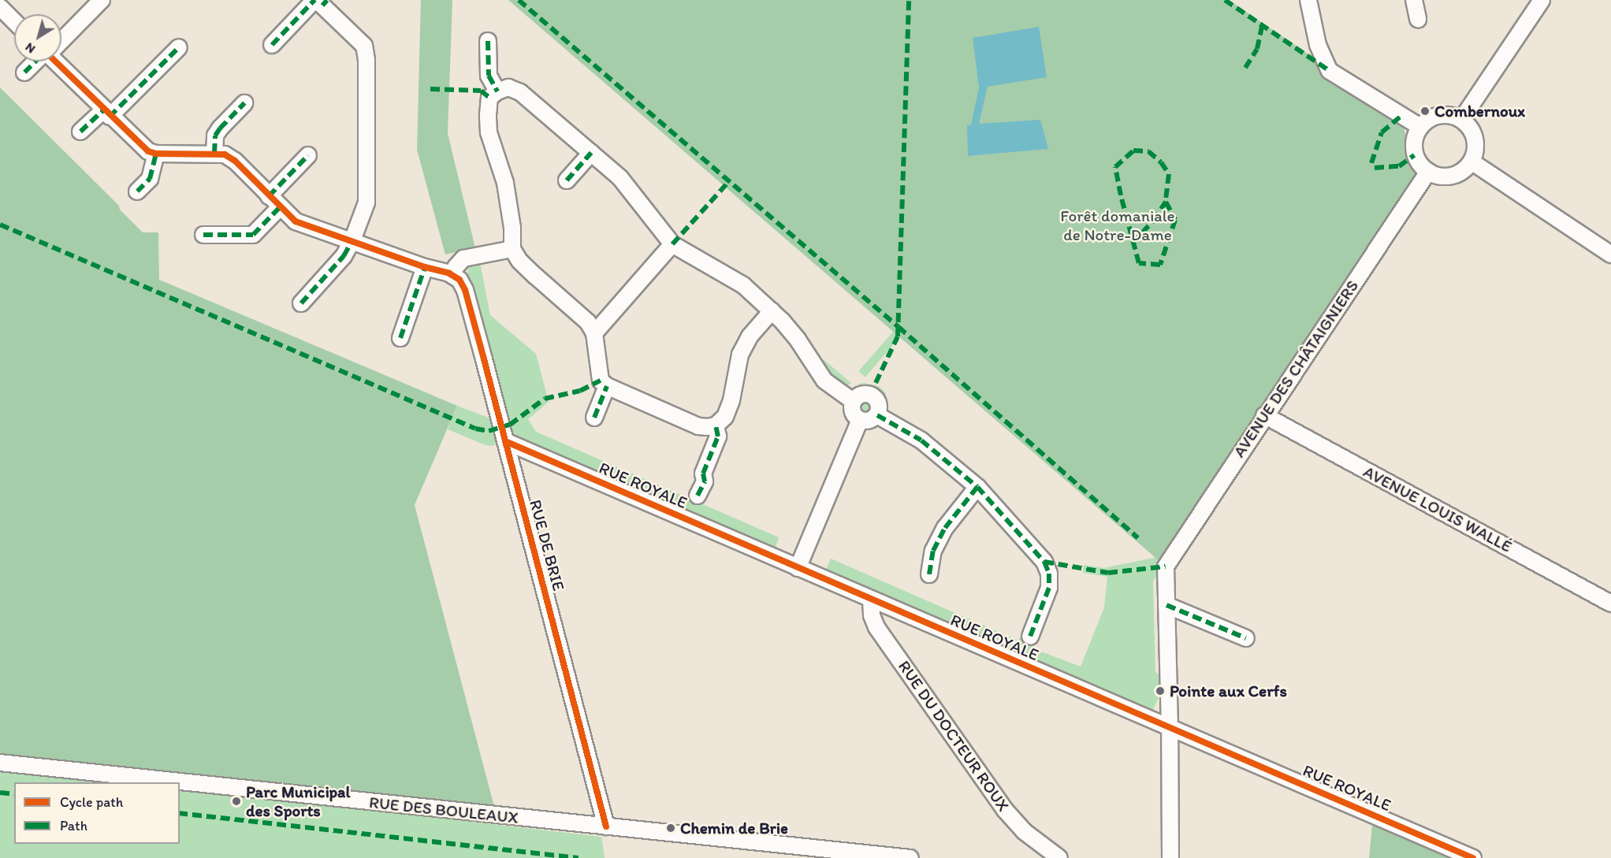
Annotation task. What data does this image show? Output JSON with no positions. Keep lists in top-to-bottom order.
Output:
{
  "streets": {
    "street": [
      "AVENUE DES CHÂTAIGNIERS",
      "RUE ROYALE",
      "AVENUE LOUIS WALLÉ",
      "RUE DE BRIE",
      "RUE DU DOCTEUR ROUX",
      "RUE DES BOULEAUX"
    ]
  },
  "crossings": [
    ["AVENUE DES CHÂTAIGNIERS", "AVENUE LOUIS WALLÉ"],
    ["RUE ROYALE", "RUE DE BRIE"],
    ["RUE ROYALE", "RUE DU DOCTEUR ROUX"],
    ["RUE DE BRIE", "RUE DES BOULEAUX"]
  ],
  "parks": ["Forêt domaniale de Notre-Dame"],
  "places": [
    "Combernoux",
    "Pointe aux Cerfs",
    "Parc Municipal des Sports",
    "Chemin de Brie"
  ],
  "legend": ["Cycle path", "Path"],
  "north": "bottom left"
}
